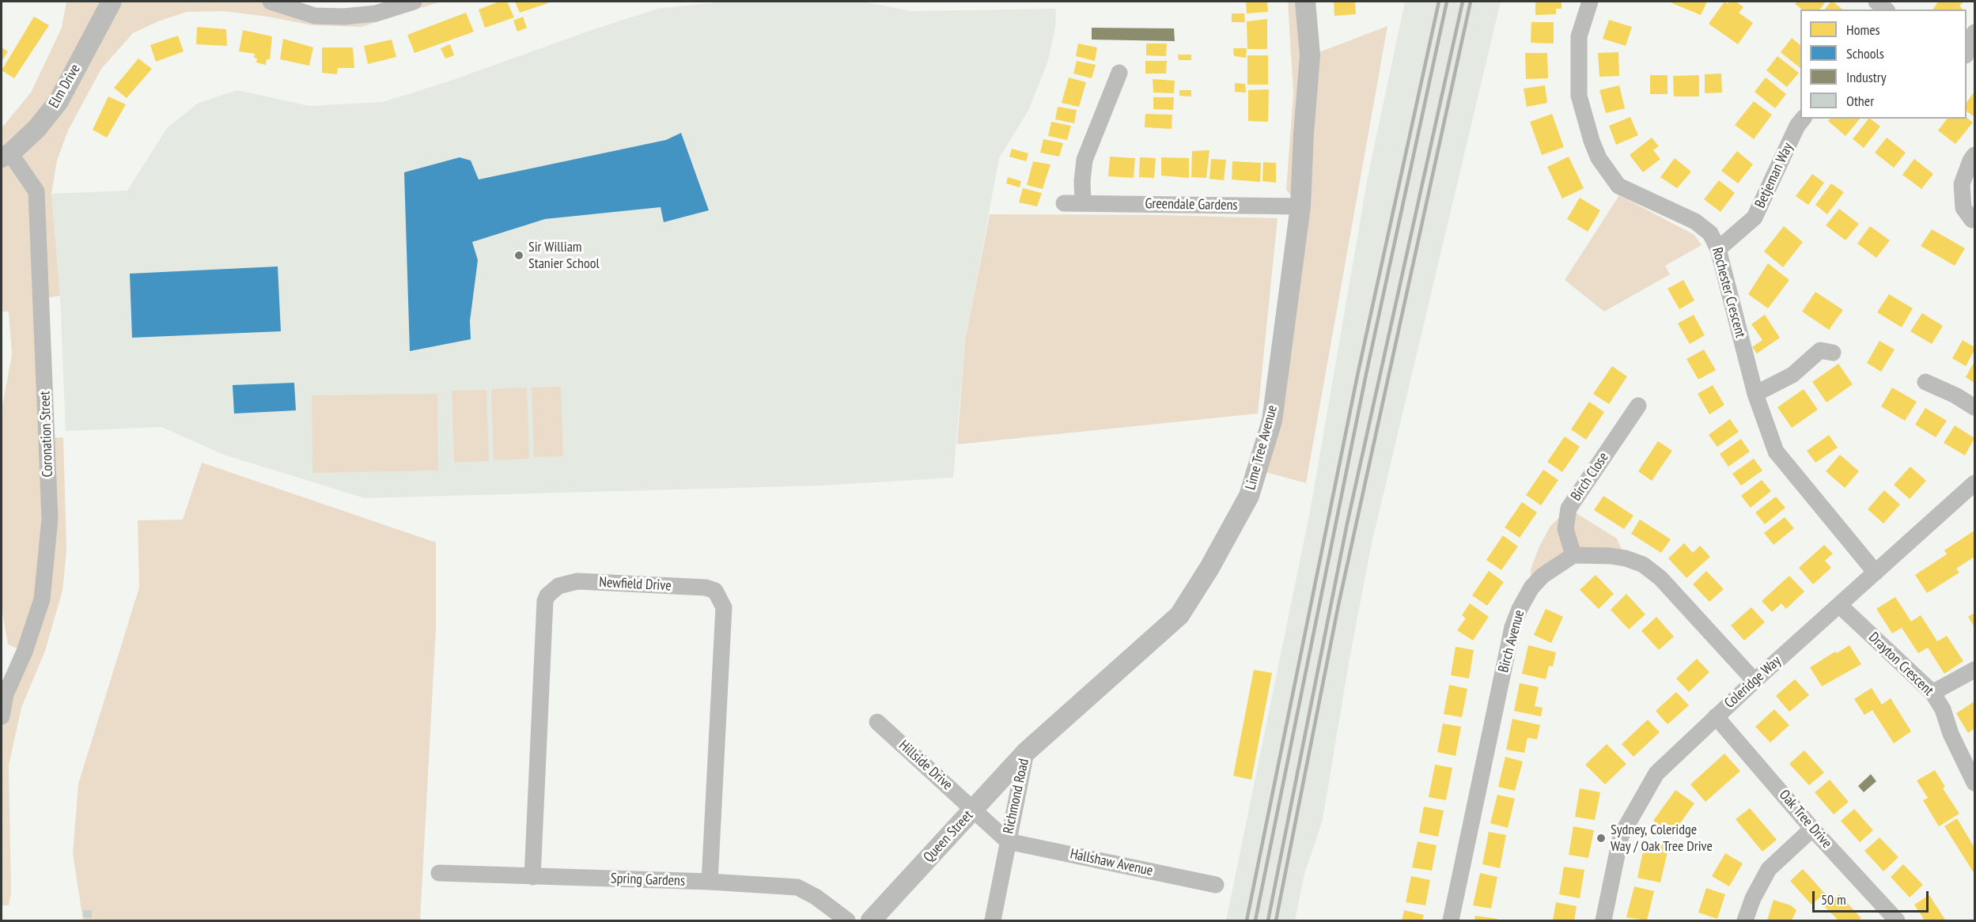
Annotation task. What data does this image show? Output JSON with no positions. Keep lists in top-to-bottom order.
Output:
{
  "streets": {
    "street": [
      "Elm Drive",
      "Betjeman Way",
      "Greendale Gardens",
      "Rochester Crescent",
      "Coronation Street",
      "Lime Tree Avenue",
      "Birch Close",
      "Newfield Drive",
      "Birch Avenue",
      "Drayton Crescent",
      "Coleridge Way",
      "Hillside Drive",
      "Richmond Road",
      "Oak Tree Drive",
      "Queen Street",
      "Hallshaw Avenue",
      "Spring Gardens"
    ]
  },
  "crossings": [
    ["Elm Drive", "Coronation Street"],
    ["Betjeman Way", "Rochester Crescent"],
    ["Greendale Gardens", "Lime Tree Avenue"],
    ["Rochester Crescent", "Coleridge Way"],
    ["Lime Tree Avenue", "Richmond Road"],
    ["Lime Tree Avenue", "Queen Street"],
    ["Birch Close", "Birch Avenue"],
    ["Newfield Drive", "Spring Gardens"],
    ["Drayton Crescent", "Coleridge Way"],
    ["Coleridge Way", "Oak Tree Drive"],
    ["Hillside Drive", "Richmond Road"],
    ["Hillside Drive", "Queen Street"],
    ["Richmond Road", "Queen Street"],
    ["Richmond Road", "Hallshaw Avenue"]
  ],
  "places": ["Sir William Stanier School", "Sydney, Coleridge Way / Oak Tree Drive"],
  "legend": [
    "Homes",
    "Schools",
    "Industry",
    "Other"
  ],
  "scale_bar": "50 m"
}
